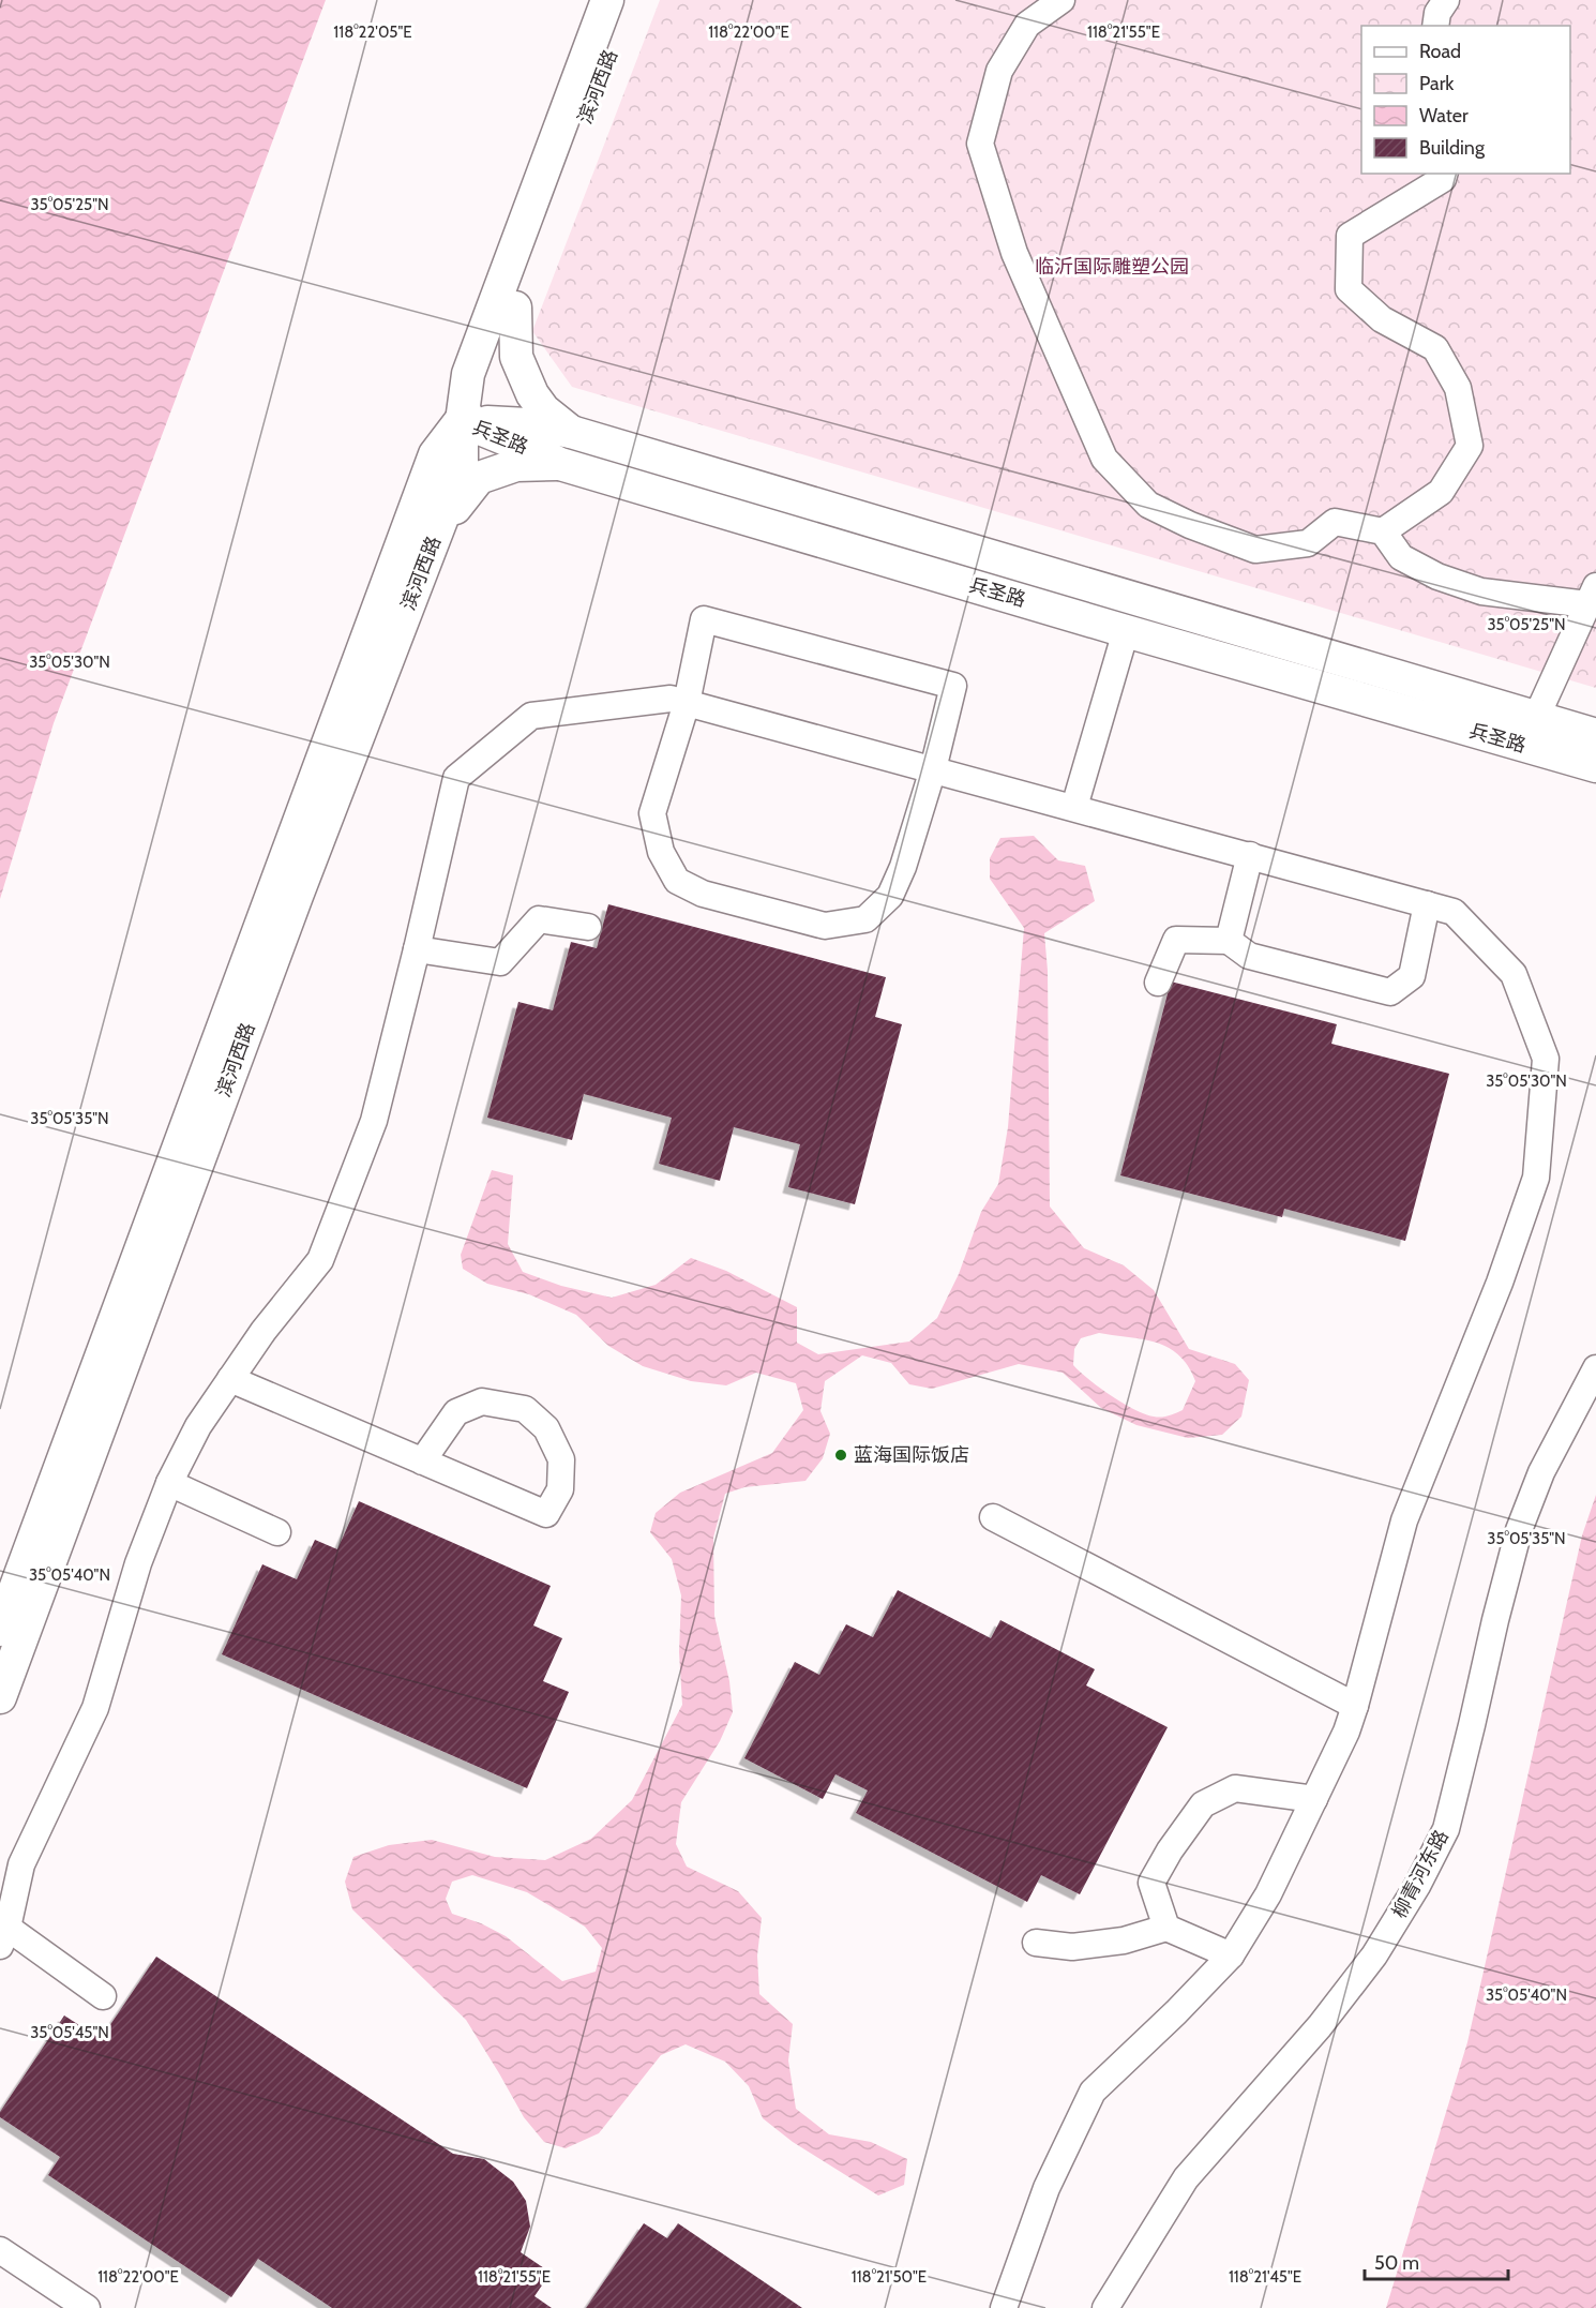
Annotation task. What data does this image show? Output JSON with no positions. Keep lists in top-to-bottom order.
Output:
{
  "streets": {
    "main road": ["滨河西路", "兵圣路"],
    "street": ["柳青河东路"]
  },
  "crossings": [
    ["滨河西路", "兵圣路"]
  ],
  "parks": ["临沂国际雕塑公园"],
  "places": ["蓝海国际饭店"],
  "legend": [
    "Road",
    "Park",
    "Water",
    "Building"
  ],
  "scale_bar": "50 m",
  "coordinates": [
    "118°22'05\"E",
    "118°22'00\"E",
    "118°21'55\"E",
    "35°05'25\"N",
    "35°05'30\"N",
    "35°05'35\"N",
    "35°05'40\"N",
    "35°05'45\"N",
    "118°21'50\"E",
    "118°21'45\"E"
  ]
}
